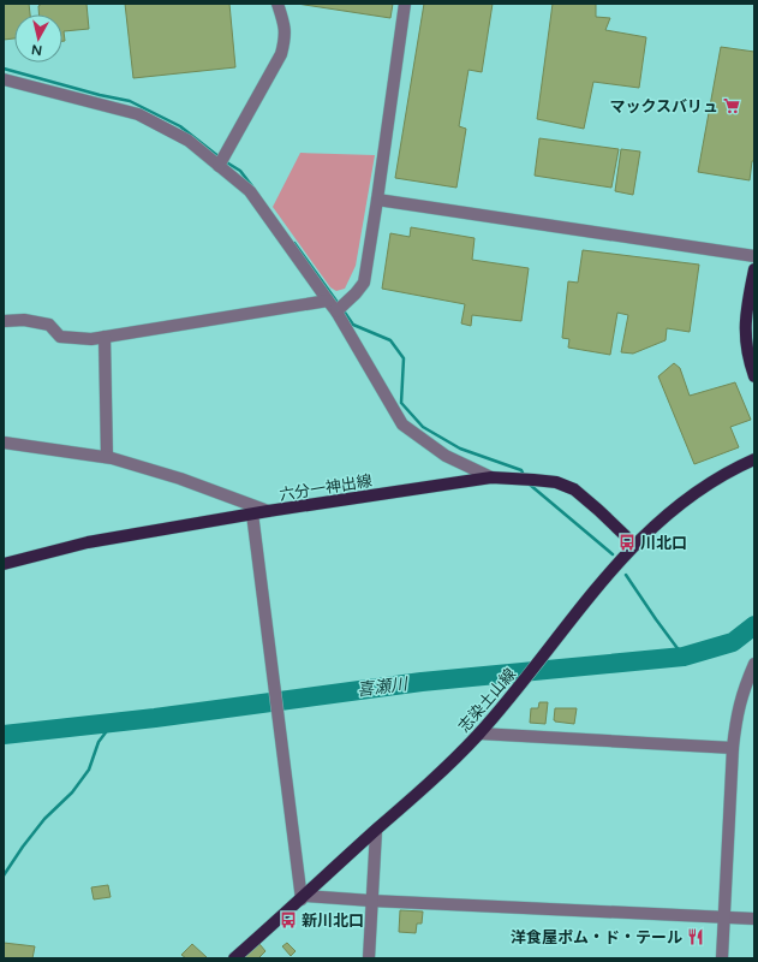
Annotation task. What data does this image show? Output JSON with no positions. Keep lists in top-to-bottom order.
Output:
{
  "streets": {
    "main road": ["六分一神出線", "志染土山線"]
  },
  "crossings": [
    ["六分一神出線", "志染土山線"]
  ],
  "water": ["喜瀬川"],
  "places": {
    "supermarket": ["マックスバリュ"],
    "bus stop": ["川北口", "新川北口"],
    "restaurant": ["洋食屋ポム・ド・テール"]
  },
  "north": "bottom"
}
